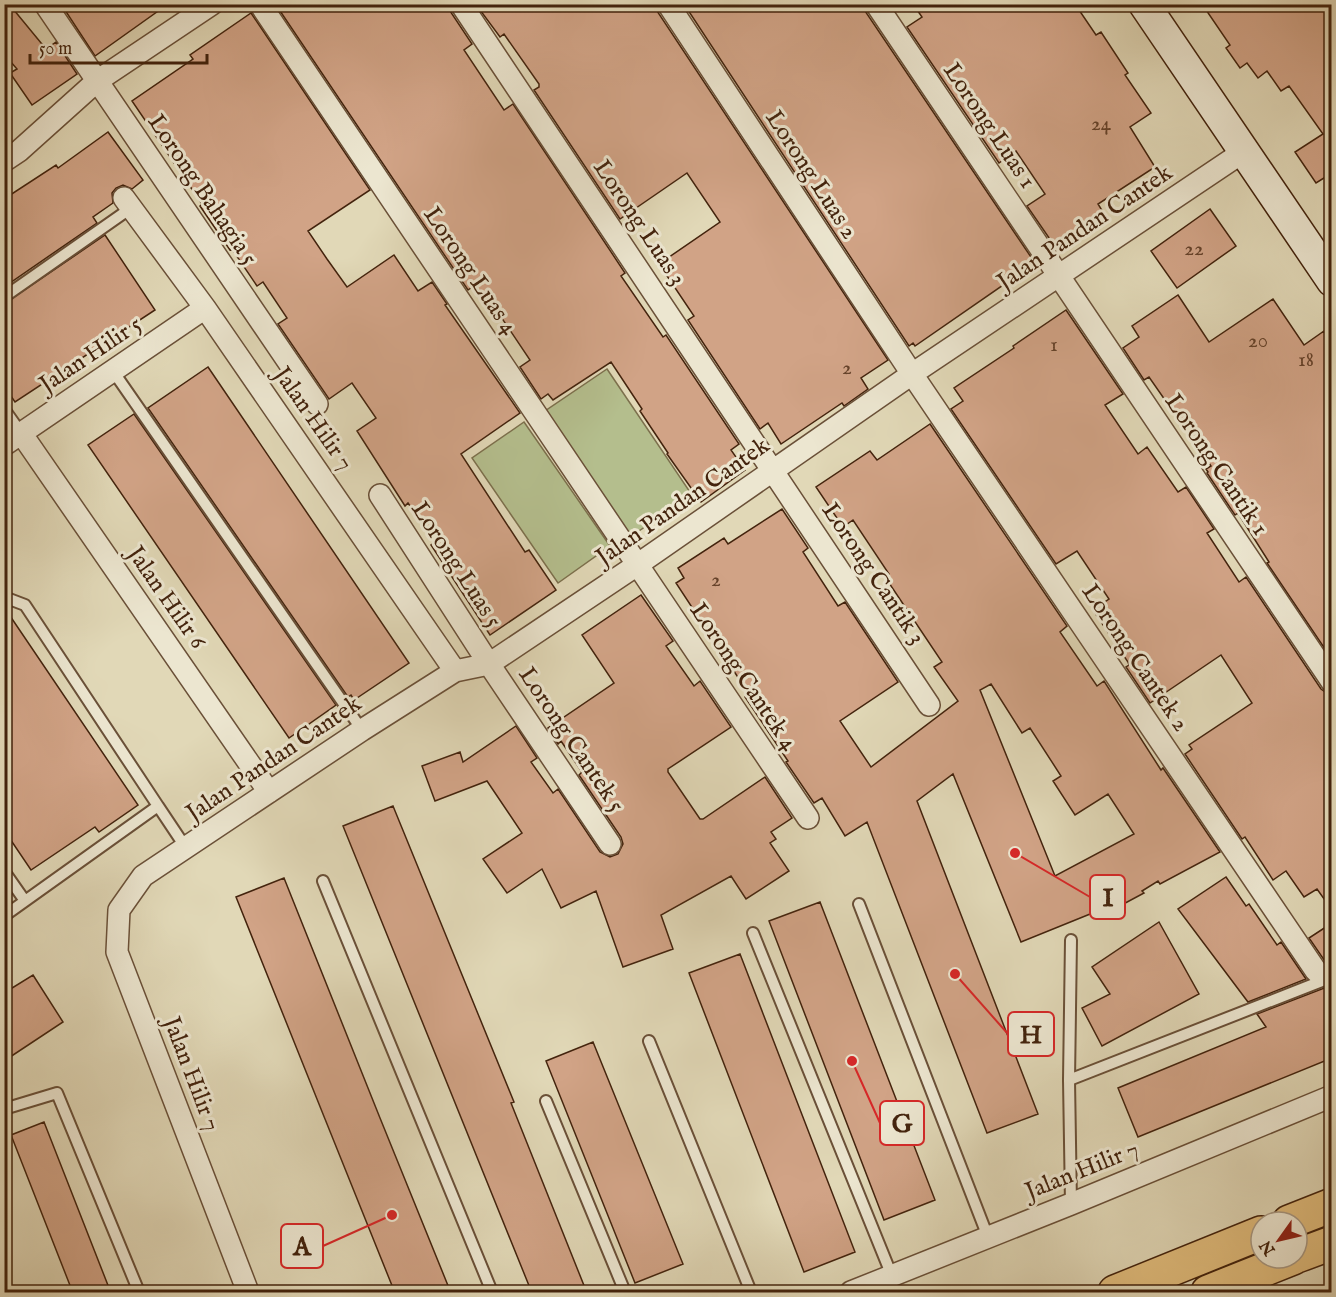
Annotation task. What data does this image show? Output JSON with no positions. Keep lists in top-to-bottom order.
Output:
{
  "streets": {
    "street": [
      "Lorong Luas 1",
      "Lorong Luas 2",
      "Lorong Bahagia 5",
      "Lorong Luas 3",
      "Jalan Pandan Cantek",
      "Lorong Luas 4",
      "Jalan Hilir 5",
      "Jalan Hilir 7",
      "Lorong Cantik 1",
      "Lorong Luas 5",
      "Lorong Cantik 3",
      "Jalan Hilir 6",
      "Lorong Cantek 2",
      "Lorong Cantek 4",
      "Lorong Cantek 5"
    ]
  },
  "crossings": [
    ["Lorong Luas 1", "Jalan Pandan Cantek"],
    ["Lorong Luas 1", "Lorong Cantik 1"],
    ["Lorong Luas 2", "Jalan Pandan Cantek"],
    ["Lorong Luas 2", "Lorong Cantek 2"],
    ["Lorong Luas 3", "Jalan Pandan Cantek"],
    ["Lorong Luas 3", "Lorong Cantik 3"],
    ["Jalan Pandan Cantek", "Lorong Luas 4"],
    ["Jalan Pandan Cantek", "Jalan Hilir 7"],
    ["Jalan Pandan Cantek", "Lorong Cantik 1"],
    ["Jalan Pandan Cantek", "Lorong Luas 5"],
    ["Jalan Pandan Cantek", "Lorong Cantik 3"],
    ["Jalan Pandan Cantek", "Jalan Hilir 6"],
    ["Jalan Pandan Cantek", "Lorong Cantek 2"],
    ["Jalan Pandan Cantek", "Lorong Cantek 4"],
    ["Jalan Pandan Cantek", "Lorong Cantek 5"],
    ["Lorong Luas 4", "Lorong Cantek 4"],
    ["Jalan Hilir 5", "Jalan Hilir 7"],
    ["Jalan Hilir 5", "Jalan Hilir 6"],
    ["Lorong Luas 5", "Lorong Cantek 5"]
  ],
  "places": [
    "I",
    "H",
    "G",
    "A"
  ],
  "house_numbers": [
    "24",
    "22",
    "20",
    "1",
    "18",
    "2",
    "2"
  ],
  "scale_bar": "50 m",
  "north": "bottom left"
}
